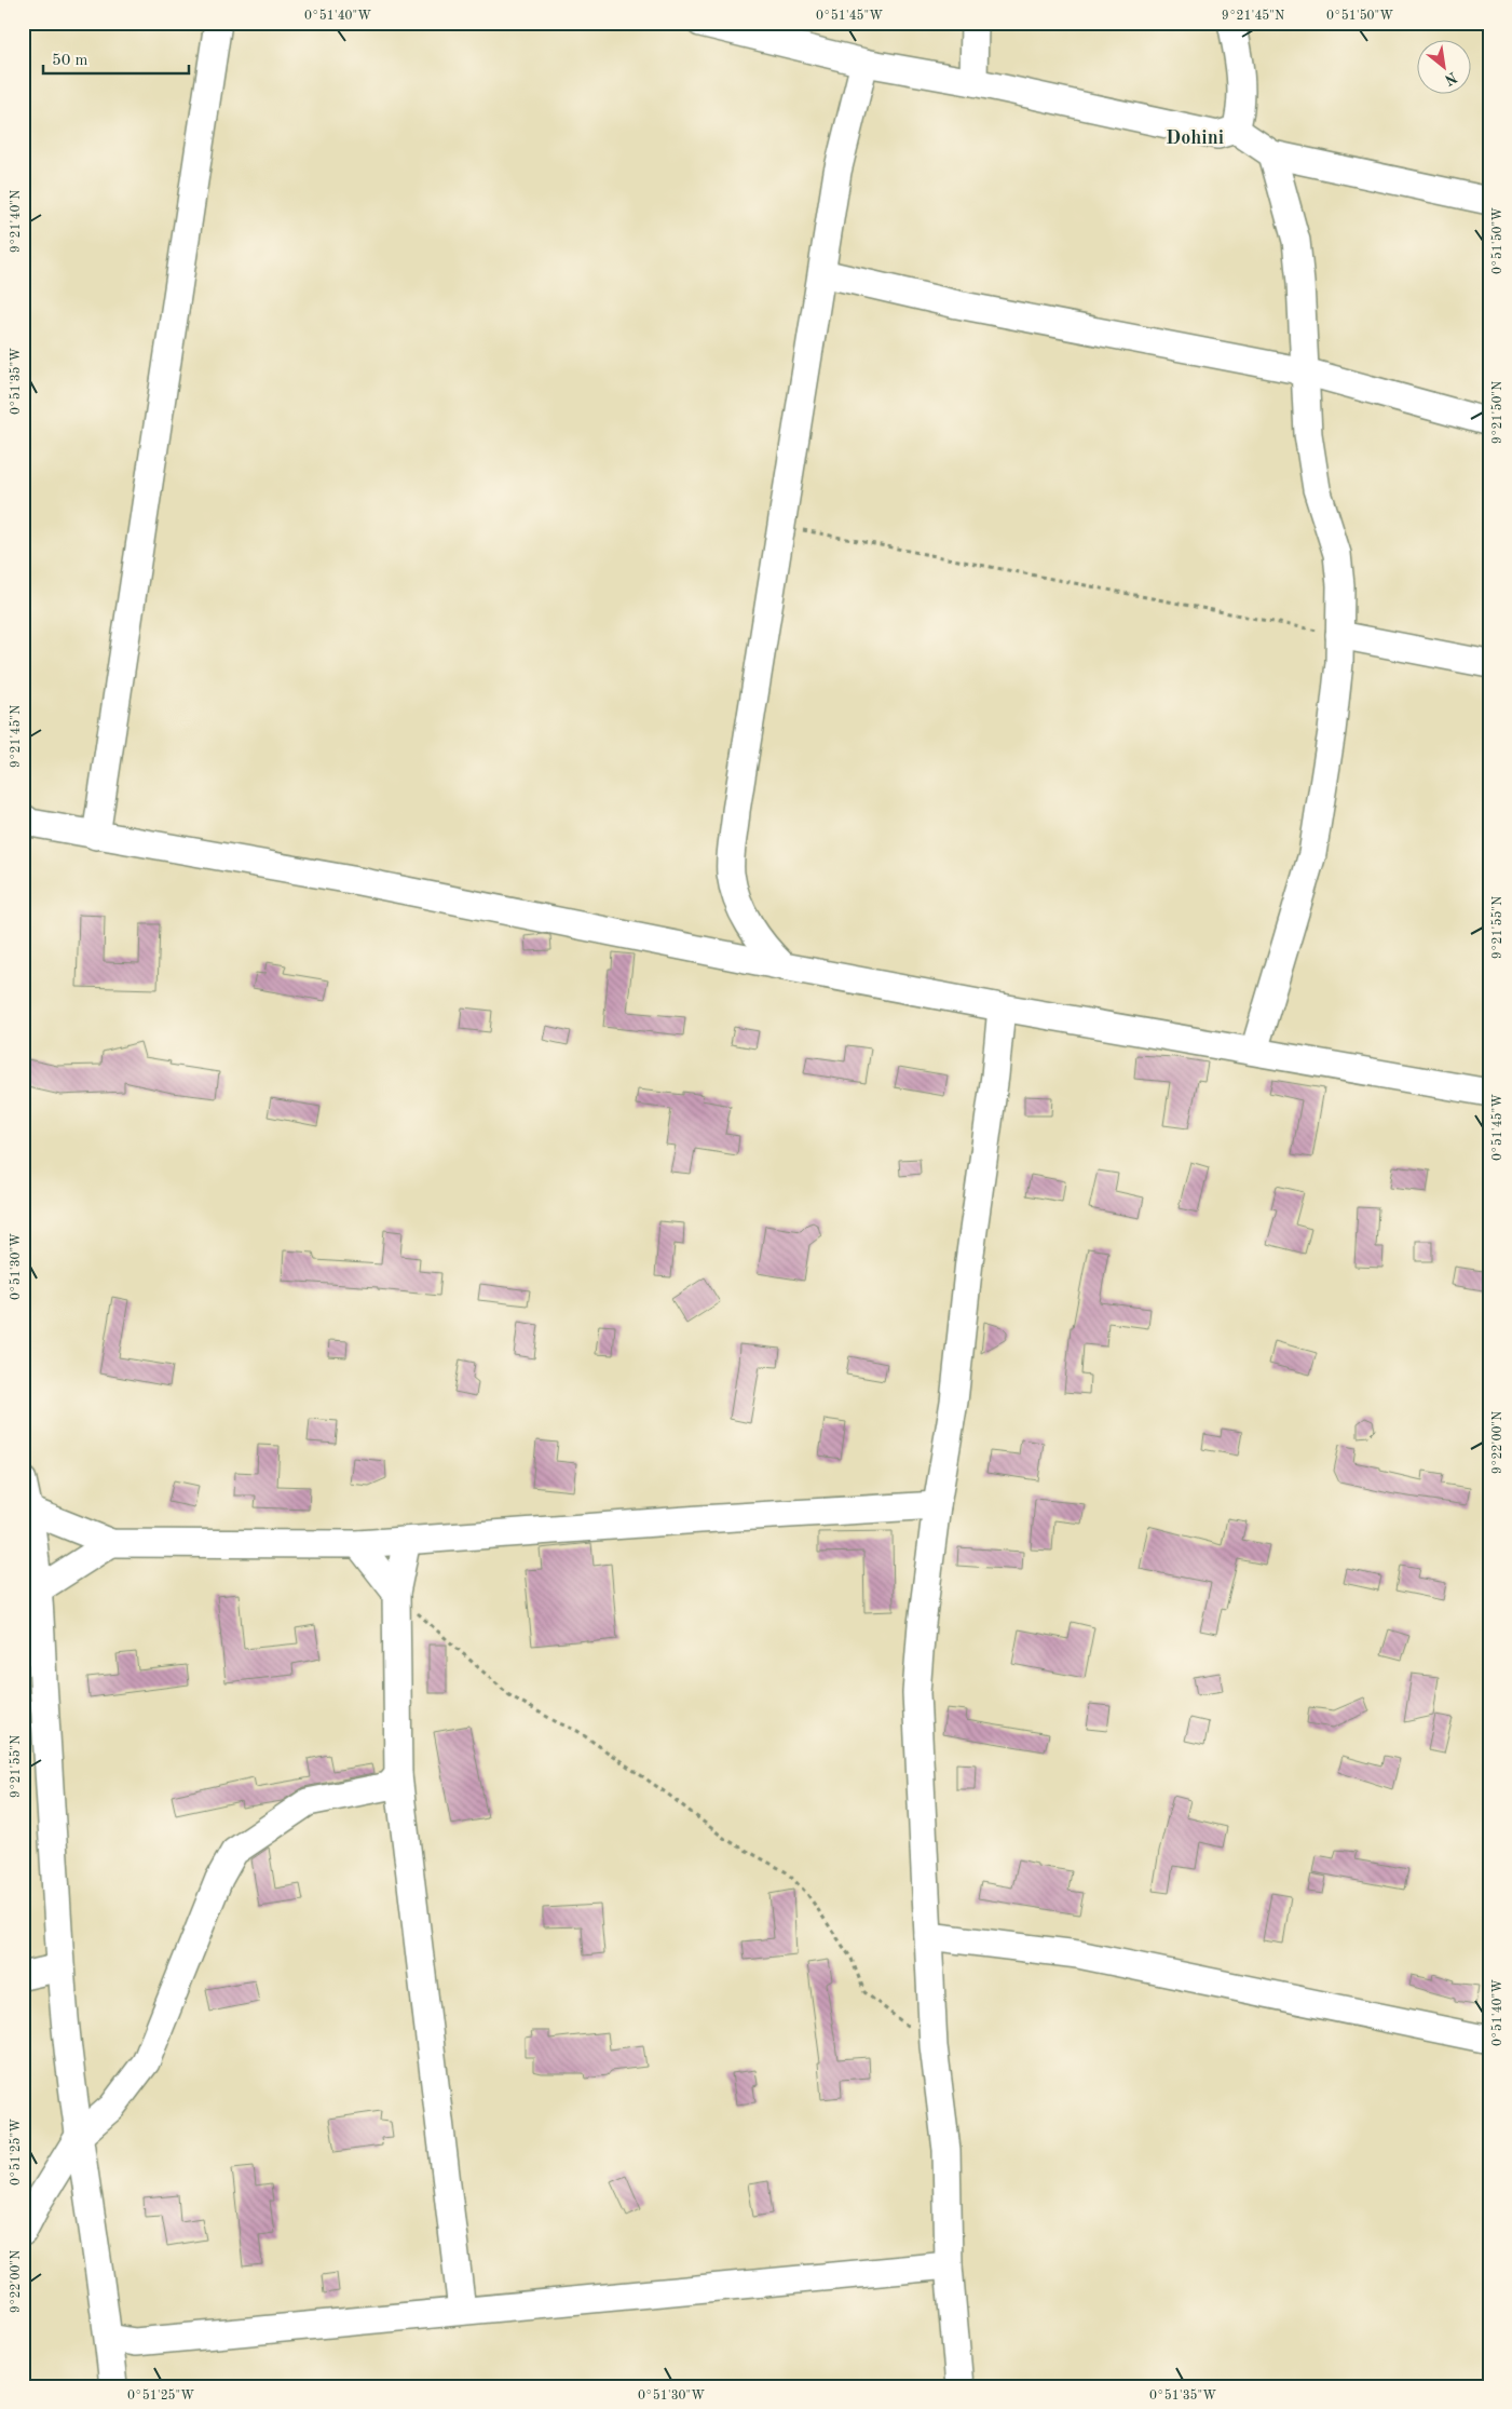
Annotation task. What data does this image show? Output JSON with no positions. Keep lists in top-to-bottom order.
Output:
{
  "districts": ["Dohini"],
  "scale_bar": "50 m",
  "north": "bottom right",
  "coordinates": [
    "0°51'40\"W",
    "0°51'45\"W",
    "9°21'45\"N",
    "0°51'50\"W",
    "9°21'40\"N",
    "0°51'35\"W",
    "9°21'50\"N",
    "9°21'55\"N",
    "0°51'30\"W",
    "9°22'00\"N",
    "0°51'25\"W"
  ]
}
